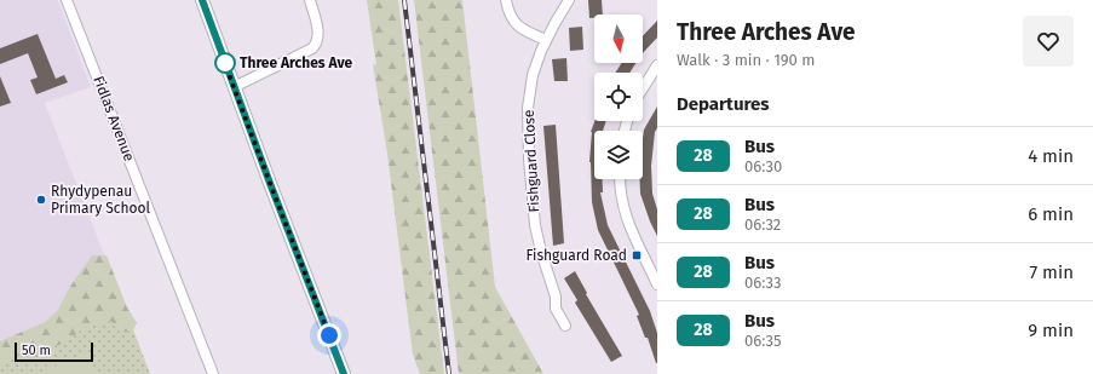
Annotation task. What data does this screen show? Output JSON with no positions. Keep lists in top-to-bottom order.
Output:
{
  "streets": {
    "street": ["Fidlas Avenue", "Fishguard Close"]
  },
  "places": {
    "other": ["Three Arches Ave", "Rhydypenau Primary School"],
    "transit": ["Fishguard Road"]
  },
  "lines": ["bus line 28"],
  "scale_bar": "50 m",
  "north": "bottom",
  "page": {
    "heading": [
      ["Three Arches Ave", "Walk · 3 min · 190 m"],
      "Departures"
    ],
    "list": [
      {
        "mark": "28",
        "name": "Bus",
        "note": "06:30",
        "value": "4 min"
      },
      {
        "mark": "28",
        "name": "Bus",
        "note": "06:32",
        "value": "6 min"
      },
      {
        "mark": "28",
        "name": "Bus",
        "note": "06:33",
        "value": "7 min"
      },
      {
        "mark": "28",
        "name": "Bus",
        "note": "06:35",
        "value": "9 min"
      }
    ],
    "scale": "50 m"
  }
}
